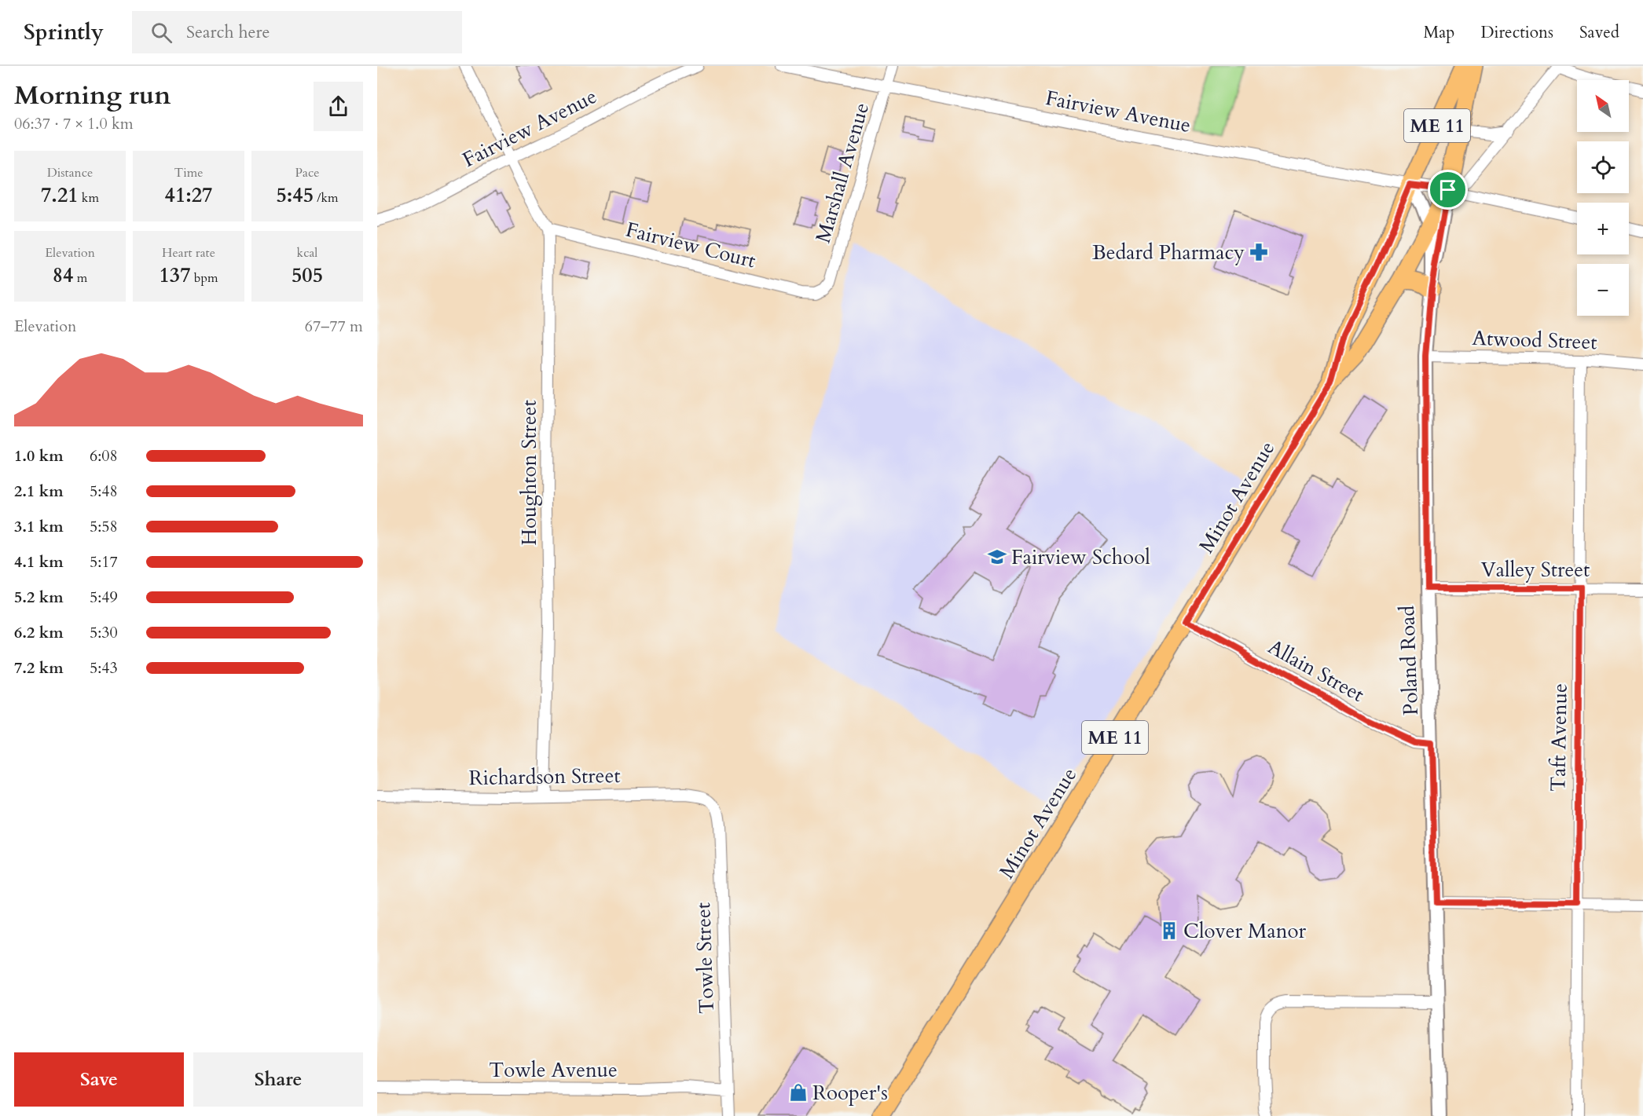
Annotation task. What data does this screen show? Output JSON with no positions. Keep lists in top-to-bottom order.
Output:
{
  "streets": {
    "main road": ["ME 11", "Minot Avenue"],
    "street": [
      "Fairview Avenue",
      "Marshall Avenue",
      "Fairview Court",
      "Atwood Street",
      "Houghton Street",
      "Valley Street",
      "Poland Road",
      "Allain Street",
      "Taft Avenue",
      "Richardson Street",
      "Towle Street",
      "Towle Avenue"
    ]
  },
  "crossings": [
    ["Fairview Avenue", "ME 11"],
    ["Fairview Avenue", "Marshall Avenue"],
    ["Fairview Avenue", "Houghton Street"],
    ["Fairview Avenue", "Minot Avenue"],
    ["Fairview Avenue", "Poland Road"],
    ["ME 11", "Minot Avenue"],
    ["ME 11", "Poland Road"],
    ["Marshall Avenue", "Fairview Court"],
    ["Fairview Court", "Houghton Street"],
    ["Atwood Street", "Poland Road"],
    ["Atwood Street", "Taft Avenue"],
    ["Houghton Street", "Richardson Street"],
    ["Minot Avenue", "Poland Road"],
    ["Minot Avenue", "Allain Street"],
    ["Valley Street", "Poland Road"],
    ["Valley Street", "Taft Avenue"],
    ["Poland Road", "Allain Street"],
    ["Richardson Street", "Towle Street"],
    ["Towle Street", "Towle Avenue"]
  ],
  "places": {
    "pharmacy": ["Bedard Pharmacy"],
    "school or university": ["Fairview School"],
    "building": ["Clover Manor"],
    "shop": ["Rooper's"]
  },
  "north": "top left",
  "page": {
    "header": "Sprintly",
    "search": "Search here",
    "nav": ["Map", "Directions", "Saved"],
    "heading": ["Morning run", "06:37 · 7 × 1.0 km"],
    "map_buttons": ["+", "−"],
    "stats": [
      ["Distance", "7.21 km"],
      ["Time", "41:27"],
      ["Pace", "5:45 /km"],
      ["Elevation", "84 m"],
      ["Heart rate", "137 bpm"],
      ["kcal", "505"]
    ],
    "chart": ["Elevation", "67–77 m"],
    "list": [
      {
        "name": "1.0 km",
        "note": "6:08"
      },
      {
        "name": "2.1 km",
        "note": "5:48"
      },
      {
        "name": "3.1 km",
        "note": "5:58"
      },
      {
        "name": "4.1 km",
        "note": "5:17"
      },
      {
        "name": "5.2 km",
        "note": "5:49"
      },
      {
        "name": "6.2 km",
        "note": "5:30"
      },
      {
        "name": "7.2 km",
        "note": "5:43"
      }
    ],
    "buttons": ["Save", "Share"]
  }
}
